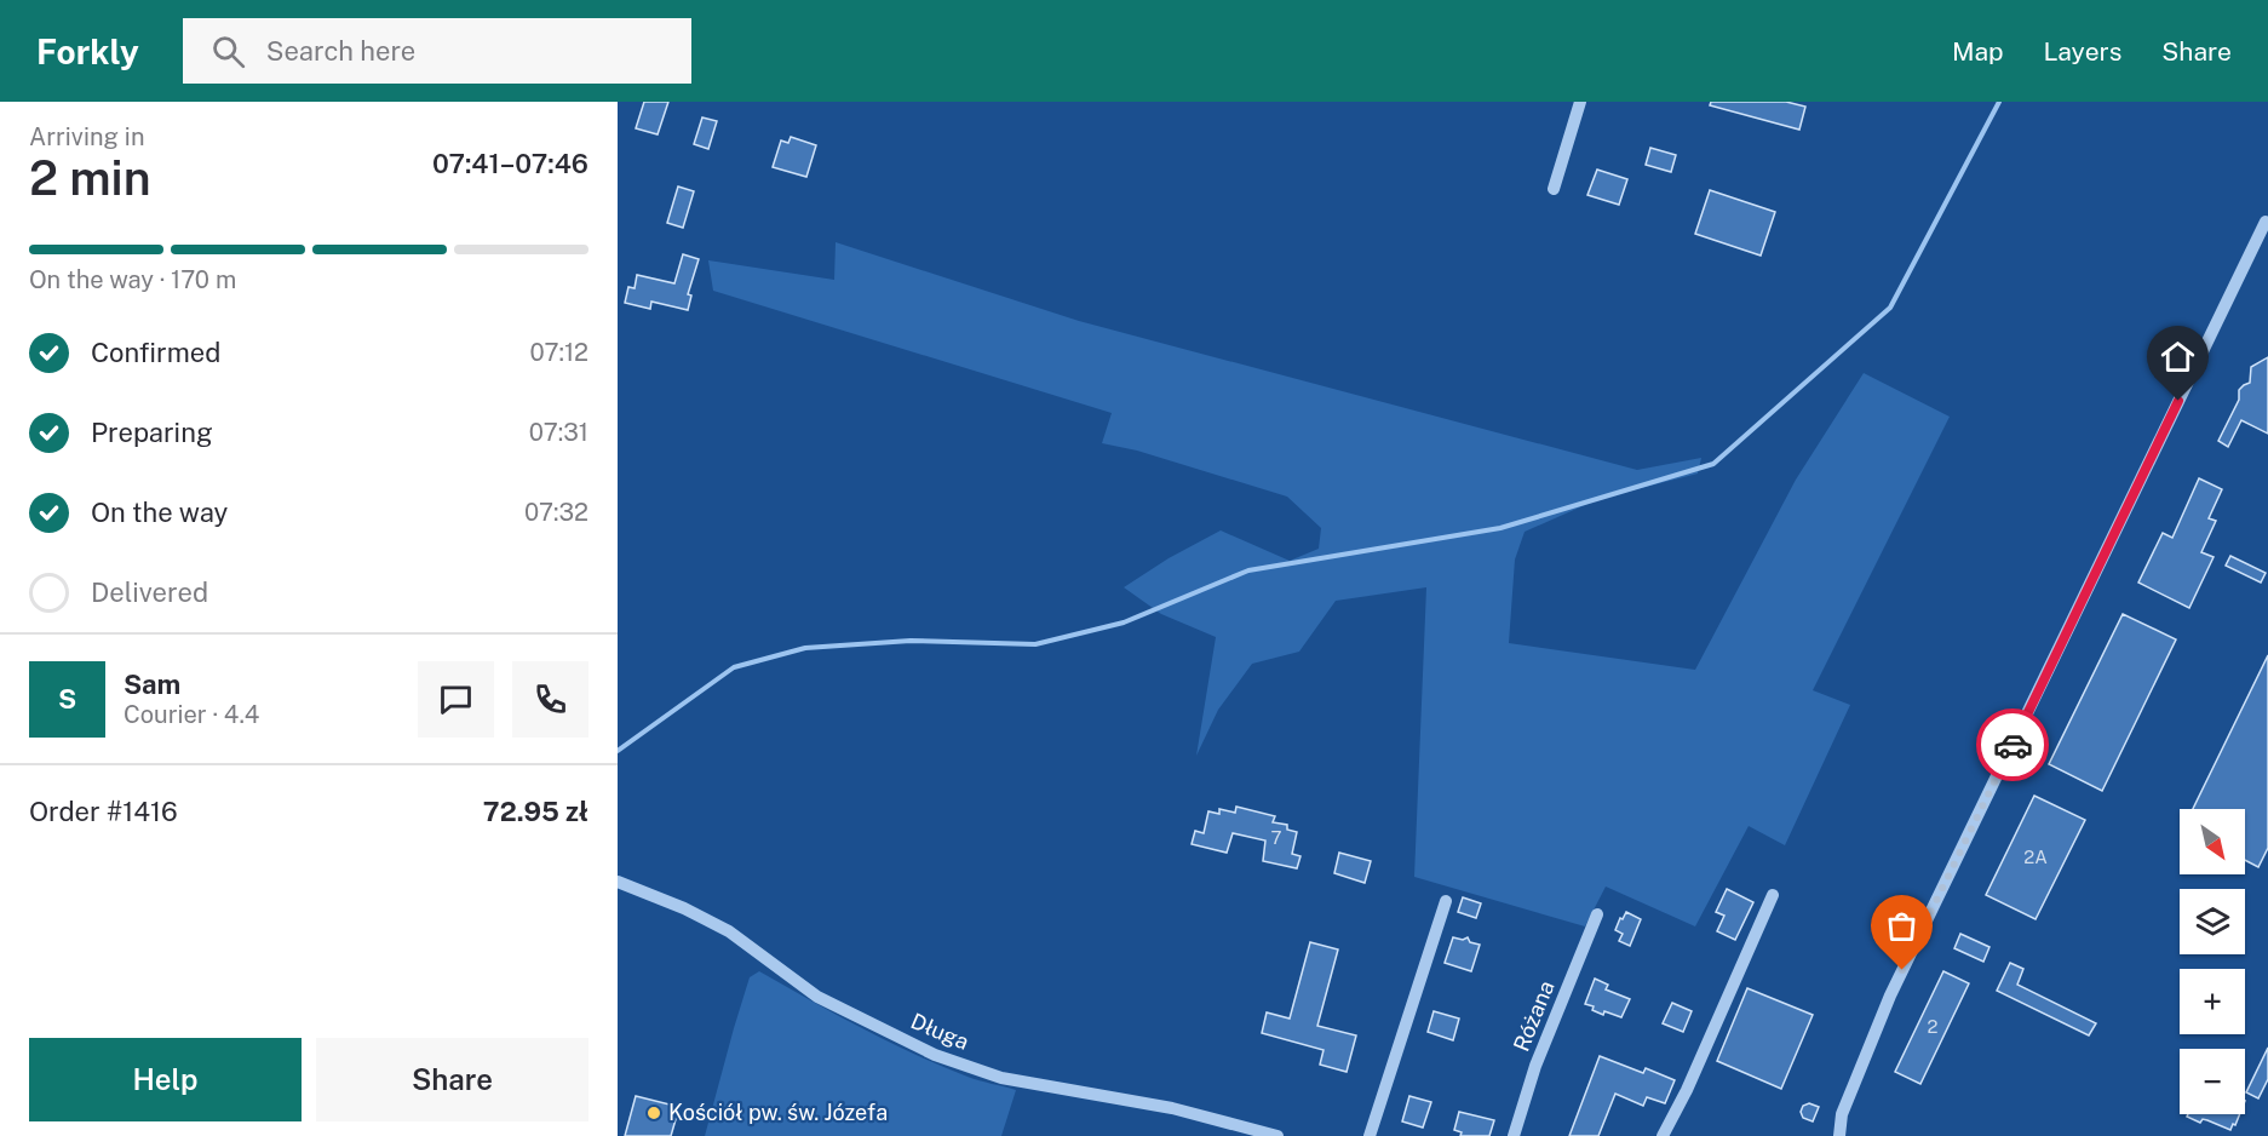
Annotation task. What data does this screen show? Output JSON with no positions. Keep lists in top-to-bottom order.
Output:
{
  "streets": {
    "street": ["Różana", "Długa"]
  },
  "places": ["Kościół pw. św. Józefa"],
  "house_numbers": ["7", "2A", "2"],
  "north": "bottom right",
  "page": {
    "header": "Forkly",
    "search": "Search here",
    "nav": ["Map", "Layers", "Share"],
    "heading": ["2 min", "Arriving in", "07:41–07:46"],
    "panel": [
      "Sam",
      "Courier · 4.4",
      "Order #1416",
      "72.95 zł"
    ],
    "bar": "On the way · 170 m",
    "list": [
      ["Confirmed", "07:12"],
      ["Preparing", "07:31"],
      ["On the way", "07:32"],
      "Delivered"
    ],
    "round": "S",
    "map_buttons": ["+", "−"],
    "buttons": ["Help", "Share"]
  }
}
